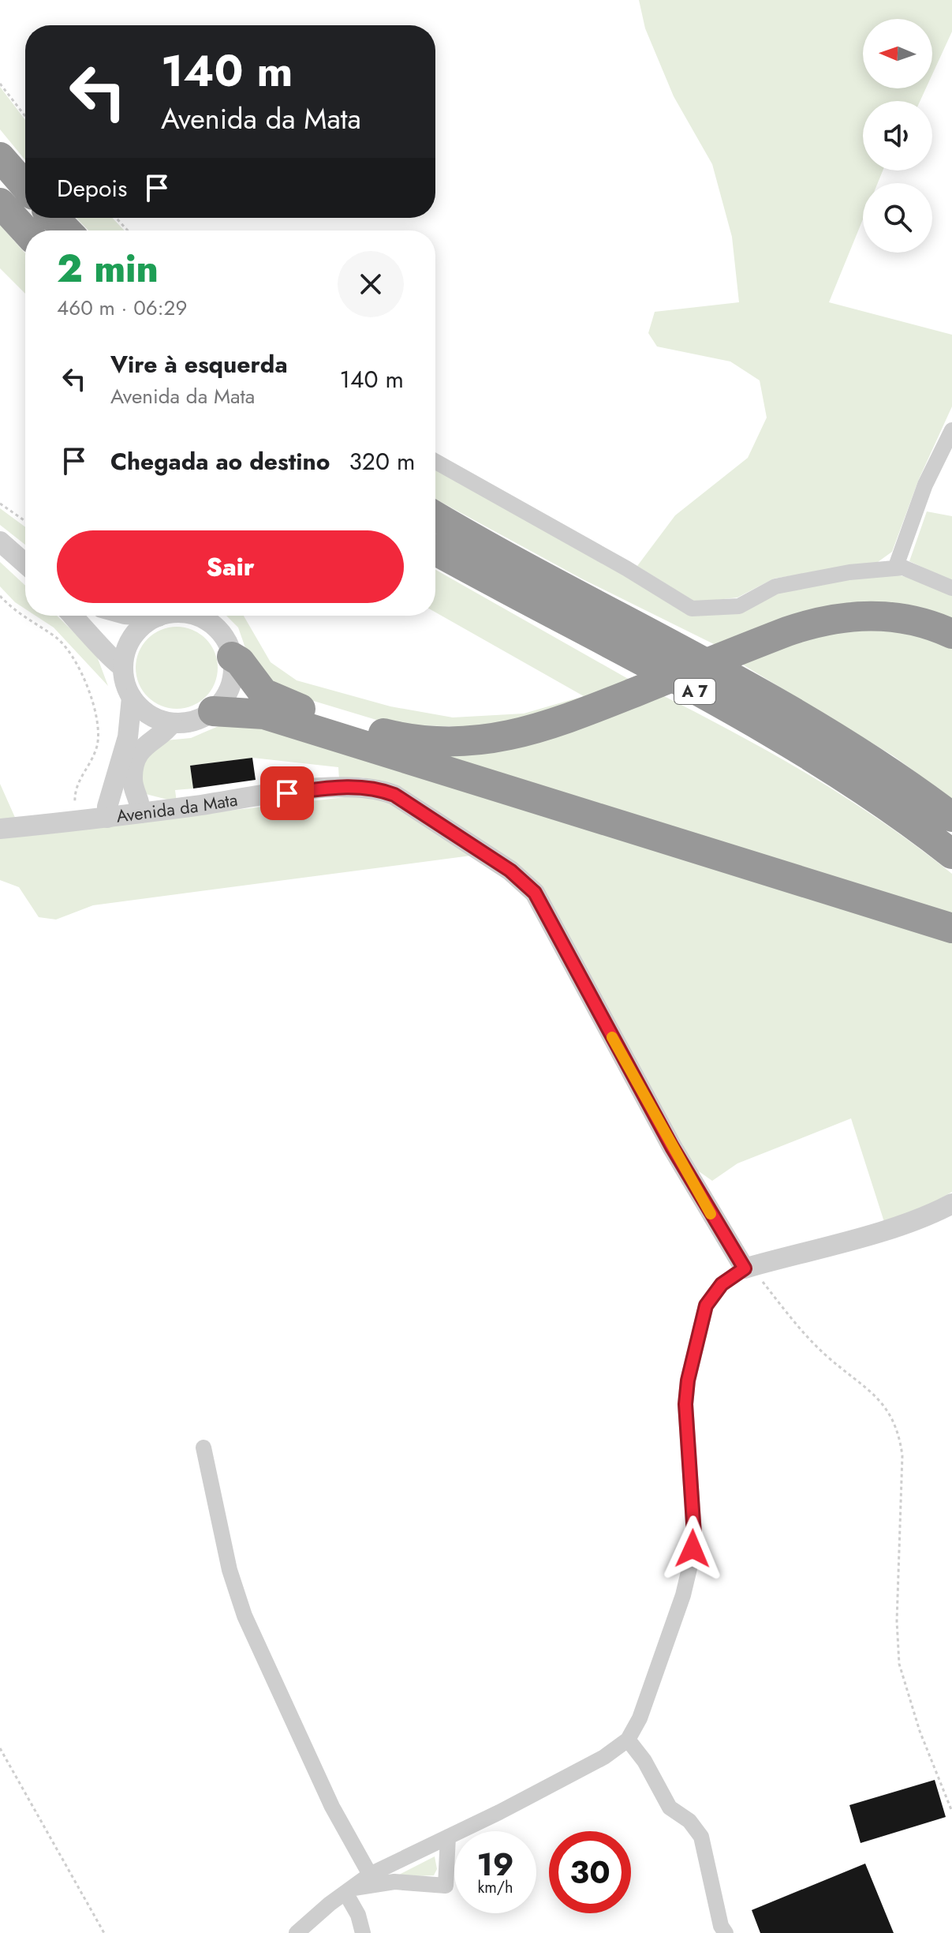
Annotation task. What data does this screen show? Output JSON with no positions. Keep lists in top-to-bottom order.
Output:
{
  "streets": {
    "highway": ["A 7"],
    "street": ["Avenida da Mata"]
  },
  "north": "left",
  "page": {
    "turn": ["140 m", "Avenida da Mata"],
    "then": "Depois",
    "heading": ["2 min", "460 m · 06:29"],
    "list": [
      {
        "name": "Vire à esquerda",
        "note": "Avenida da Mata",
        "value": "140 m"
      },
      {
        "name": "Chegada ao destino",
        "value": "320 m"
      }
    ],
    "buttons": "Sair",
    "speed": "19 km/h",
    "limit": "30"
  }
}
